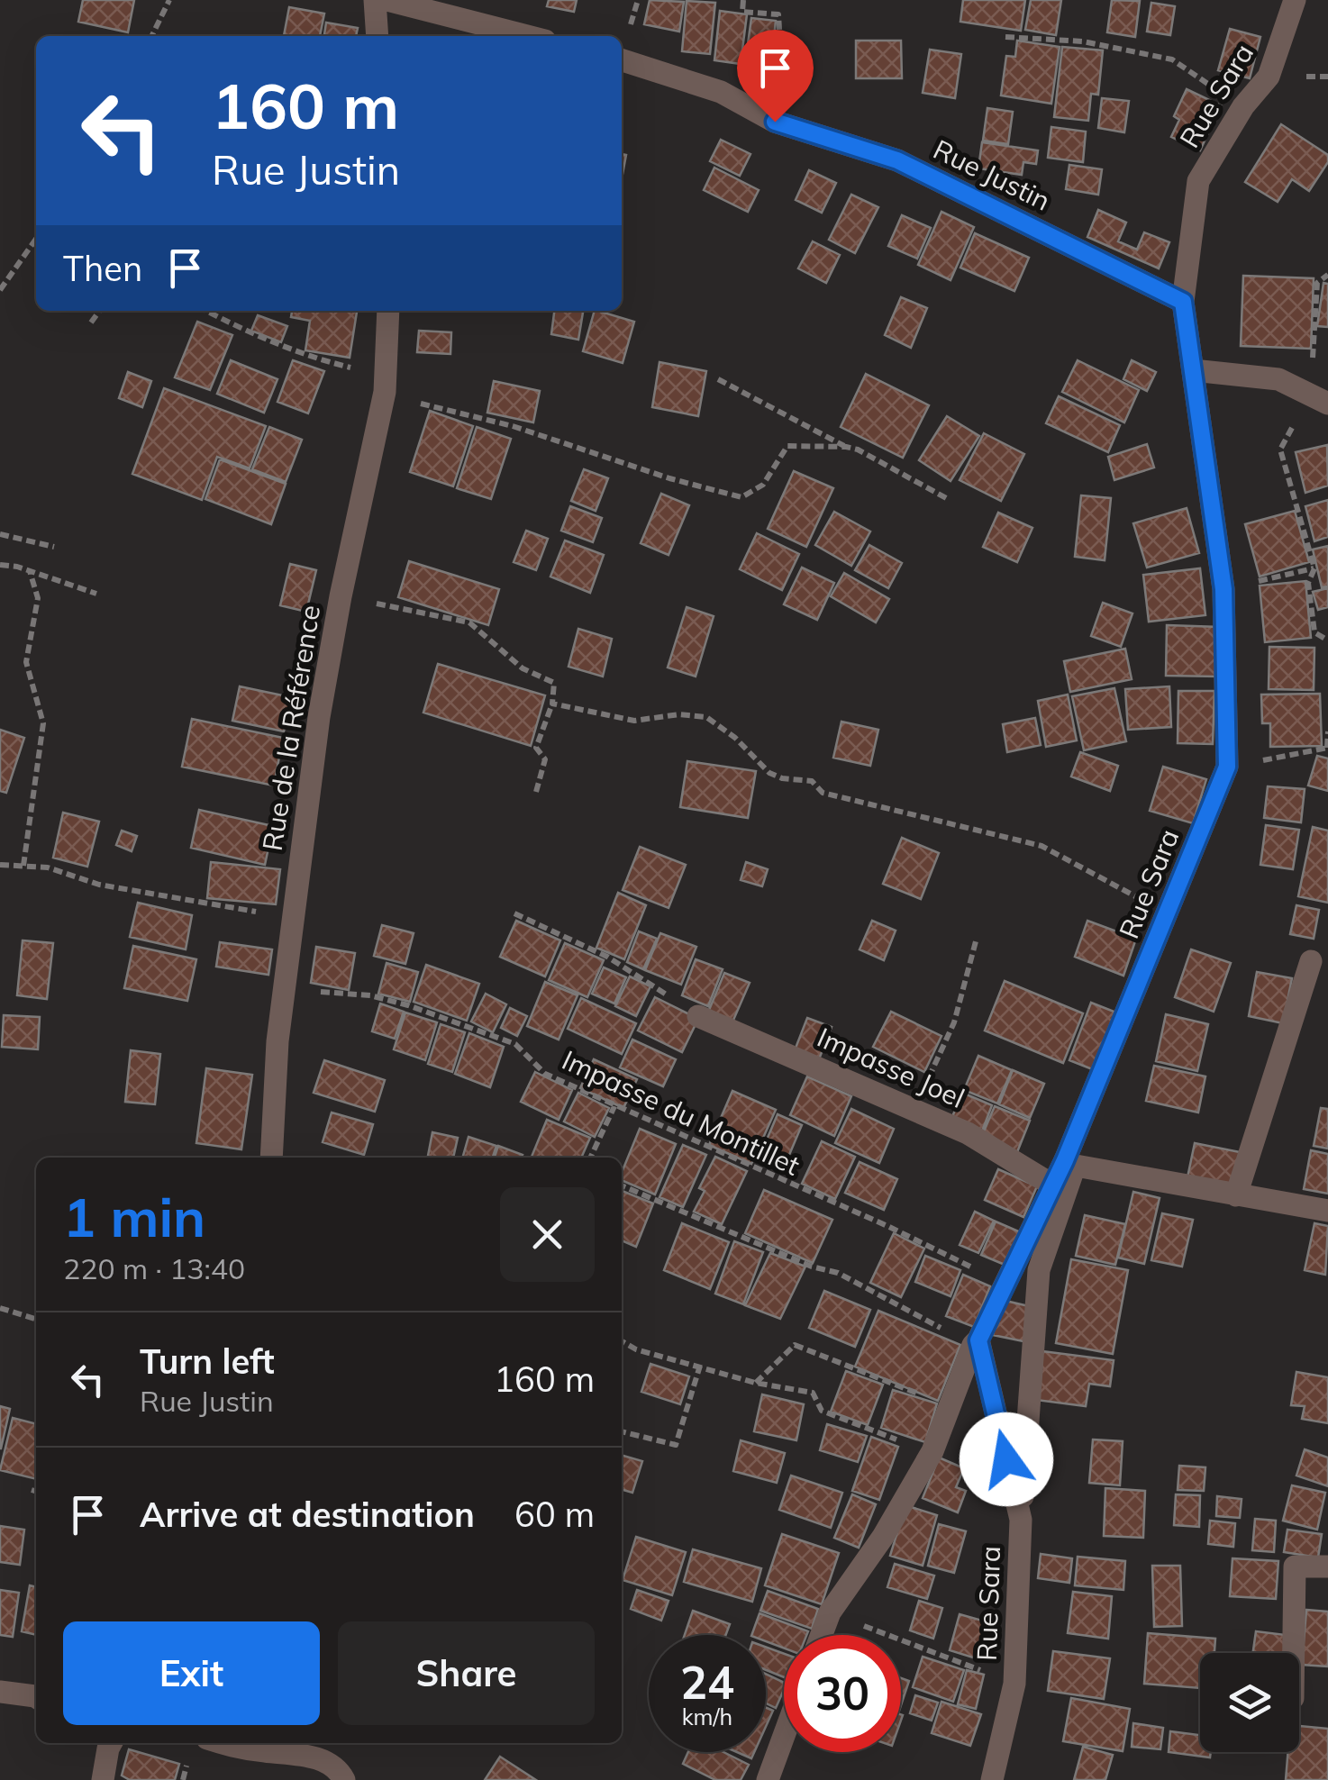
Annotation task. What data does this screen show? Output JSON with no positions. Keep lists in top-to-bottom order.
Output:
{
  "streets": {
    "street": [
      "Rue Sara",
      "Rue Justin",
      "Rue de la Référence",
      "Impasse Joel"
    ],
    "path": ["Impasse du Montillet"]
  },
  "crossings": [
    ["Rue Sara", "Rue Justin"],
    ["Rue Sara", "Impasse Joel"],
    ["Rue Sara", "Impasse du Montillet"],
    ["Rue de la Référence", "Impasse du Montillet"]
  ],
  "page": {
    "turn": ["160 m", "Rue Justin"],
    "then": "Then",
    "heading": ["1 min", "220 m · 13:40"],
    "list": [
      {
        "name": "Turn left",
        "note": "Rue Justin",
        "value": "160 m"
      },
      {
        "name": "Arrive at destination",
        "value": "60 m"
      }
    ],
    "buttons": ["Exit", "Share"],
    "speed": "24 km/h",
    "limit": "30"
  }
}
